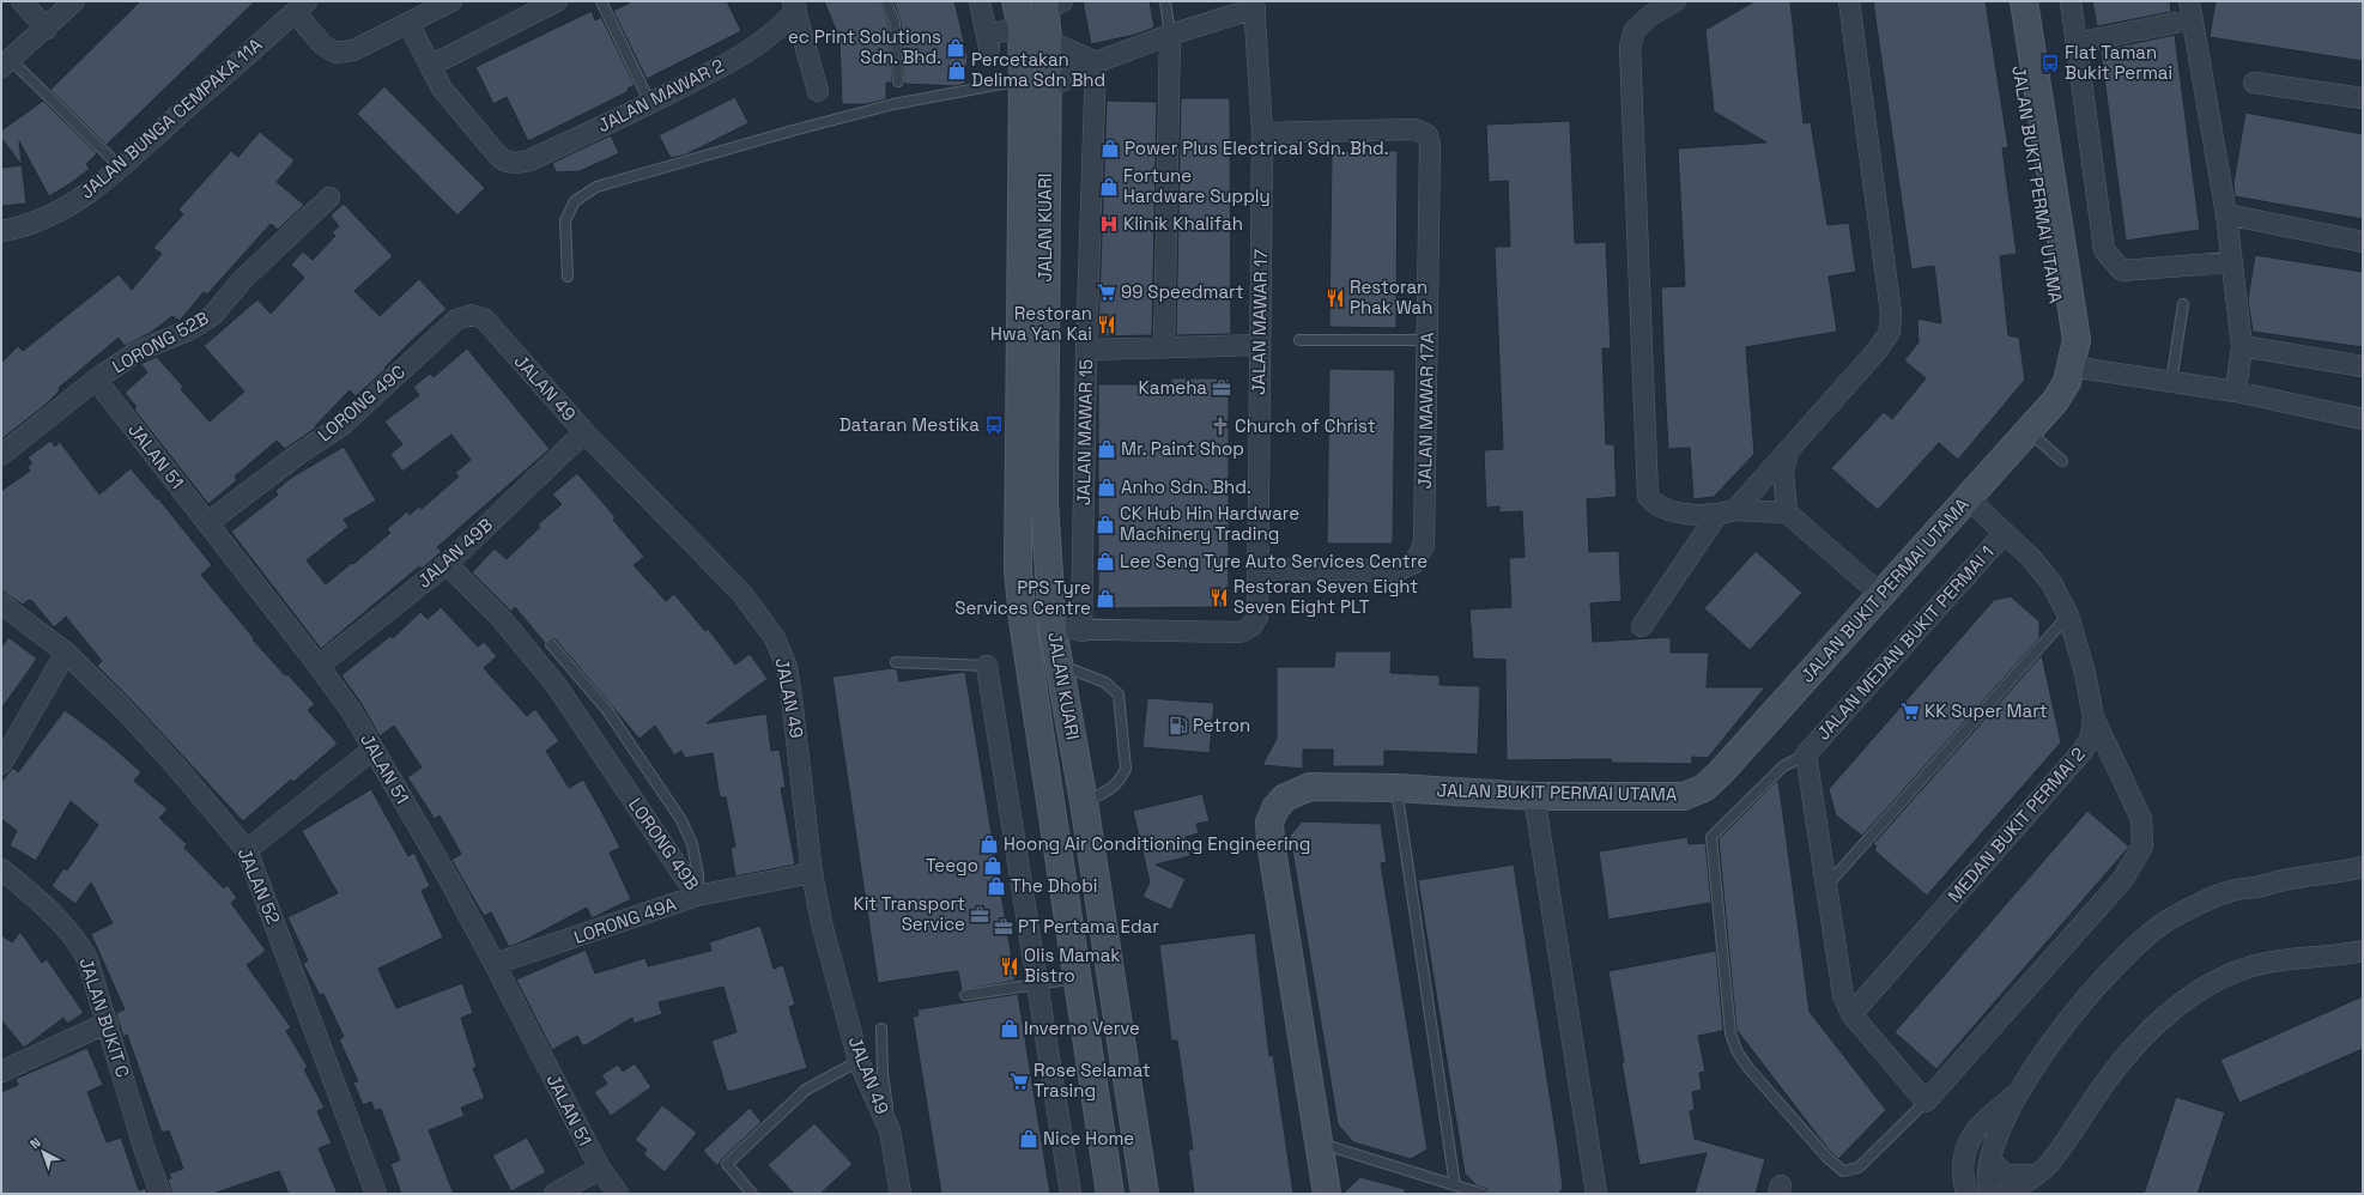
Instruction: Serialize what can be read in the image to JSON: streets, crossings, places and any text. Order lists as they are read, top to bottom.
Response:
{
  "streets": {
    "street": [
      "JALAN MAWAR 2",
      "JALAN BUNGA CEMPAKA 11A",
      "JALAN BUKIT PERMAI UTAMA",
      "JALAN KUARI",
      "JALAN MAWAR 17",
      "LORONG 52B",
      "JALAN 49",
      "LORONG 49C",
      "JALAN MAWAR 17A",
      "JALAN MAWAR 15",
      "JALAN 51",
      "JALAN 49B",
      "JALAN MEDAN BUKIT PERMAI 1",
      "MEDAN BUKIT PERMAI 2",
      "LORONG 49B",
      "JALAN 52",
      "LORONG 49A",
      "JALAN BUKIT C"
    ]
  },
  "crossings": [
    ["JALAN BUKIT PERMAI UTAMA", "MEDAN BUKIT PERMAI 2"],
    ["JALAN KUARI", "JALAN MAWAR 17"],
    ["JALAN MAWAR 17", "JALAN MAWAR 17A"],
    ["JALAN MAWAR 17", "JALAN MAWAR 15"],
    ["LORONG 52B", "JALAN 51"],
    ["JALAN 49", "LORONG 49C"],
    ["JALAN 49", "JALAN 49B"],
    ["JALAN 49", "LORONG 49A"],
    ["LORONG 49C", "JALAN 51"],
    ["JALAN 51", "JALAN 49B"],
    ["JALAN 51", "LORONG 49A"],
    ["JALAN 49B", "LORONG 49B"],
    ["JALAN MEDAN BUKIT PERMAI 1", "MEDAN BUKIT PERMAI 2"],
    ["LORONG 49B", "LORONG 49A"]
  ],
  "places": {
    "shop": [
      "ec Print Solutions Sdn. Bhd.",
      "Percetakan Delima Sdn Bhd",
      "Power Plus Electrical Sdn. Bhd.",
      "Fortune Hardware Supply",
      "Mr. Paint Shop",
      "Anho Sdn. Bhd.",
      "CK Hub Hin Hardware Machinery Trading",
      "Lee Seng Tyre Auto Services Centre",
      "PPS Tyre Services Centre",
      "Hoong Air Conditioning Engineering",
      "Teego",
      "The Dhobi",
      "Inverno Verve",
      "Nice Home"
    ],
    "bus stop": ["Flat Taman Bukit Permai", "Dataran Mestika"],
    "hospital": ["Klinik Khalifah"],
    "supermarket": ["99 Speedmart", "KK Super Mart", "Rose Selamat Trasing"],
    "restaurant": [
      "Restoran Phak Wah",
      "Restoran Hwa Yan Kai",
      "Restoran Seven Eight Seven Eight PLT",
      "Olis Mamak Bistro"
    ],
    "office": ["Kameha", "Kit Transport Service", "PT Pertama Edar"],
    "church": ["Church of Christ"],
    "fuel station": ["Petron"]
  },
  "north": "top left"
}
